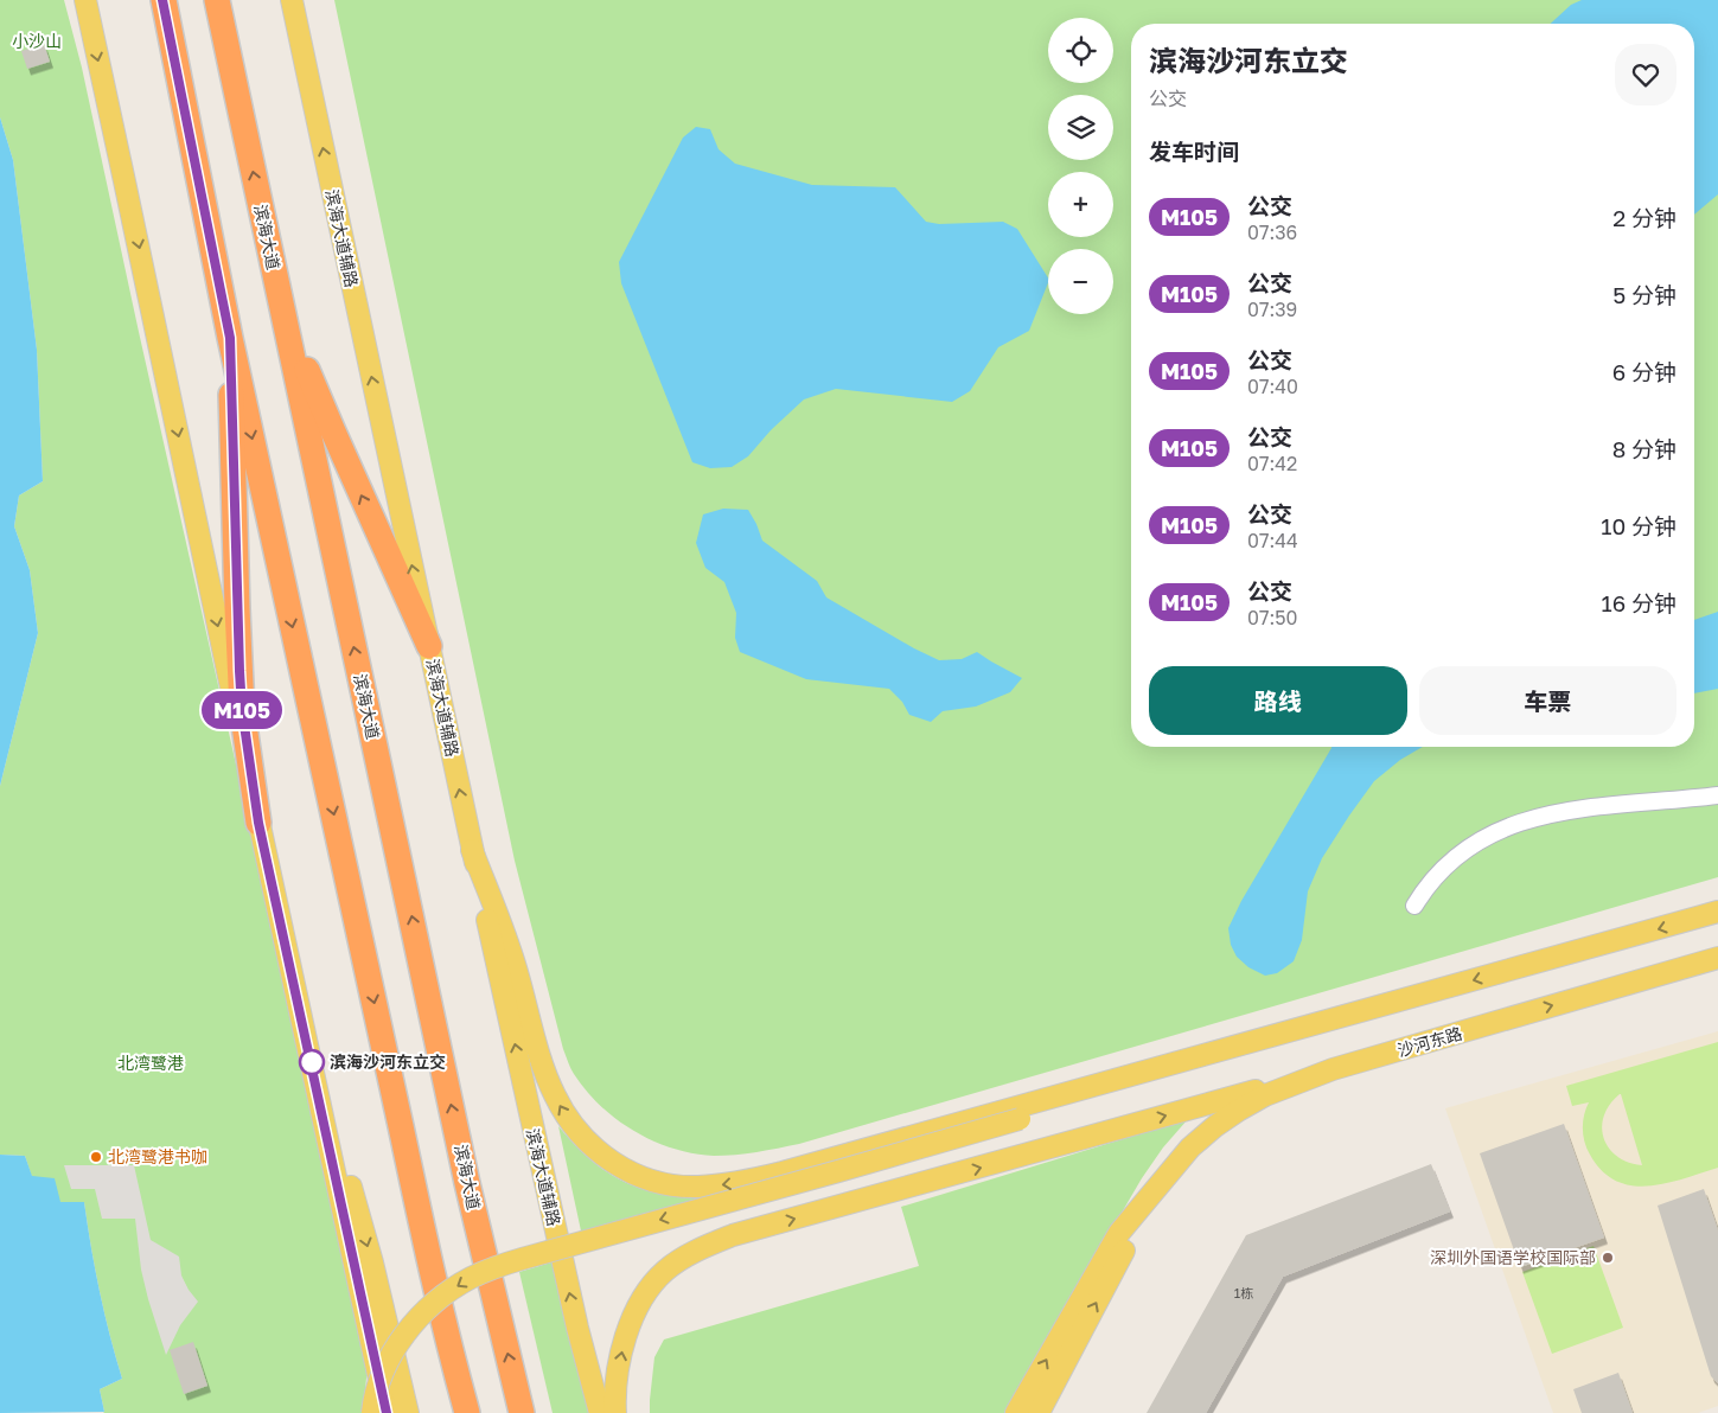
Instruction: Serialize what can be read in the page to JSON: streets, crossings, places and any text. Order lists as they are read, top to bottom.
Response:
{
  "streets": {
    "highway": ["滨海大道"],
    "main road": ["滨海大道辅路", "沙河东路"]
  },
  "one_way": ["滨海大道辅路"],
  "parks": ["小沙山", "北湾鹭港"],
  "places": ["滨海沙河东立交", "北湾鹭港书咖", "深圳外国语学校国际部"],
  "lines": ["bus line M105"],
  "house_numbers": ["1栋"],
  "page": {
    "on_map": "M105",
    "map_buttons": ["+", "−"],
    "heading": [
      ["滨海沙河东立交", "公交"],
      "发车时间"
    ],
    "list": [
      {
        "mark": "M105",
        "name": "公交",
        "note": "07:36",
        "value": "2 分钟"
      },
      {
        "mark": "M105",
        "name": "公交",
        "note": "07:39",
        "value": "5 分钟"
      },
      {
        "mark": "M105",
        "name": "公交",
        "note": "07:40",
        "value": "6 分钟"
      },
      {
        "mark": "M105",
        "name": "公交",
        "note": "07:42",
        "value": "8 分钟"
      },
      {
        "mark": "M105",
        "name": "公交",
        "note": "07:44",
        "value": "10 分钟"
      },
      {
        "mark": "M105",
        "name": "公交",
        "note": "07:50",
        "value": "16 分钟"
      }
    ],
    "buttons": ["路线", "车票"]
  }
}
